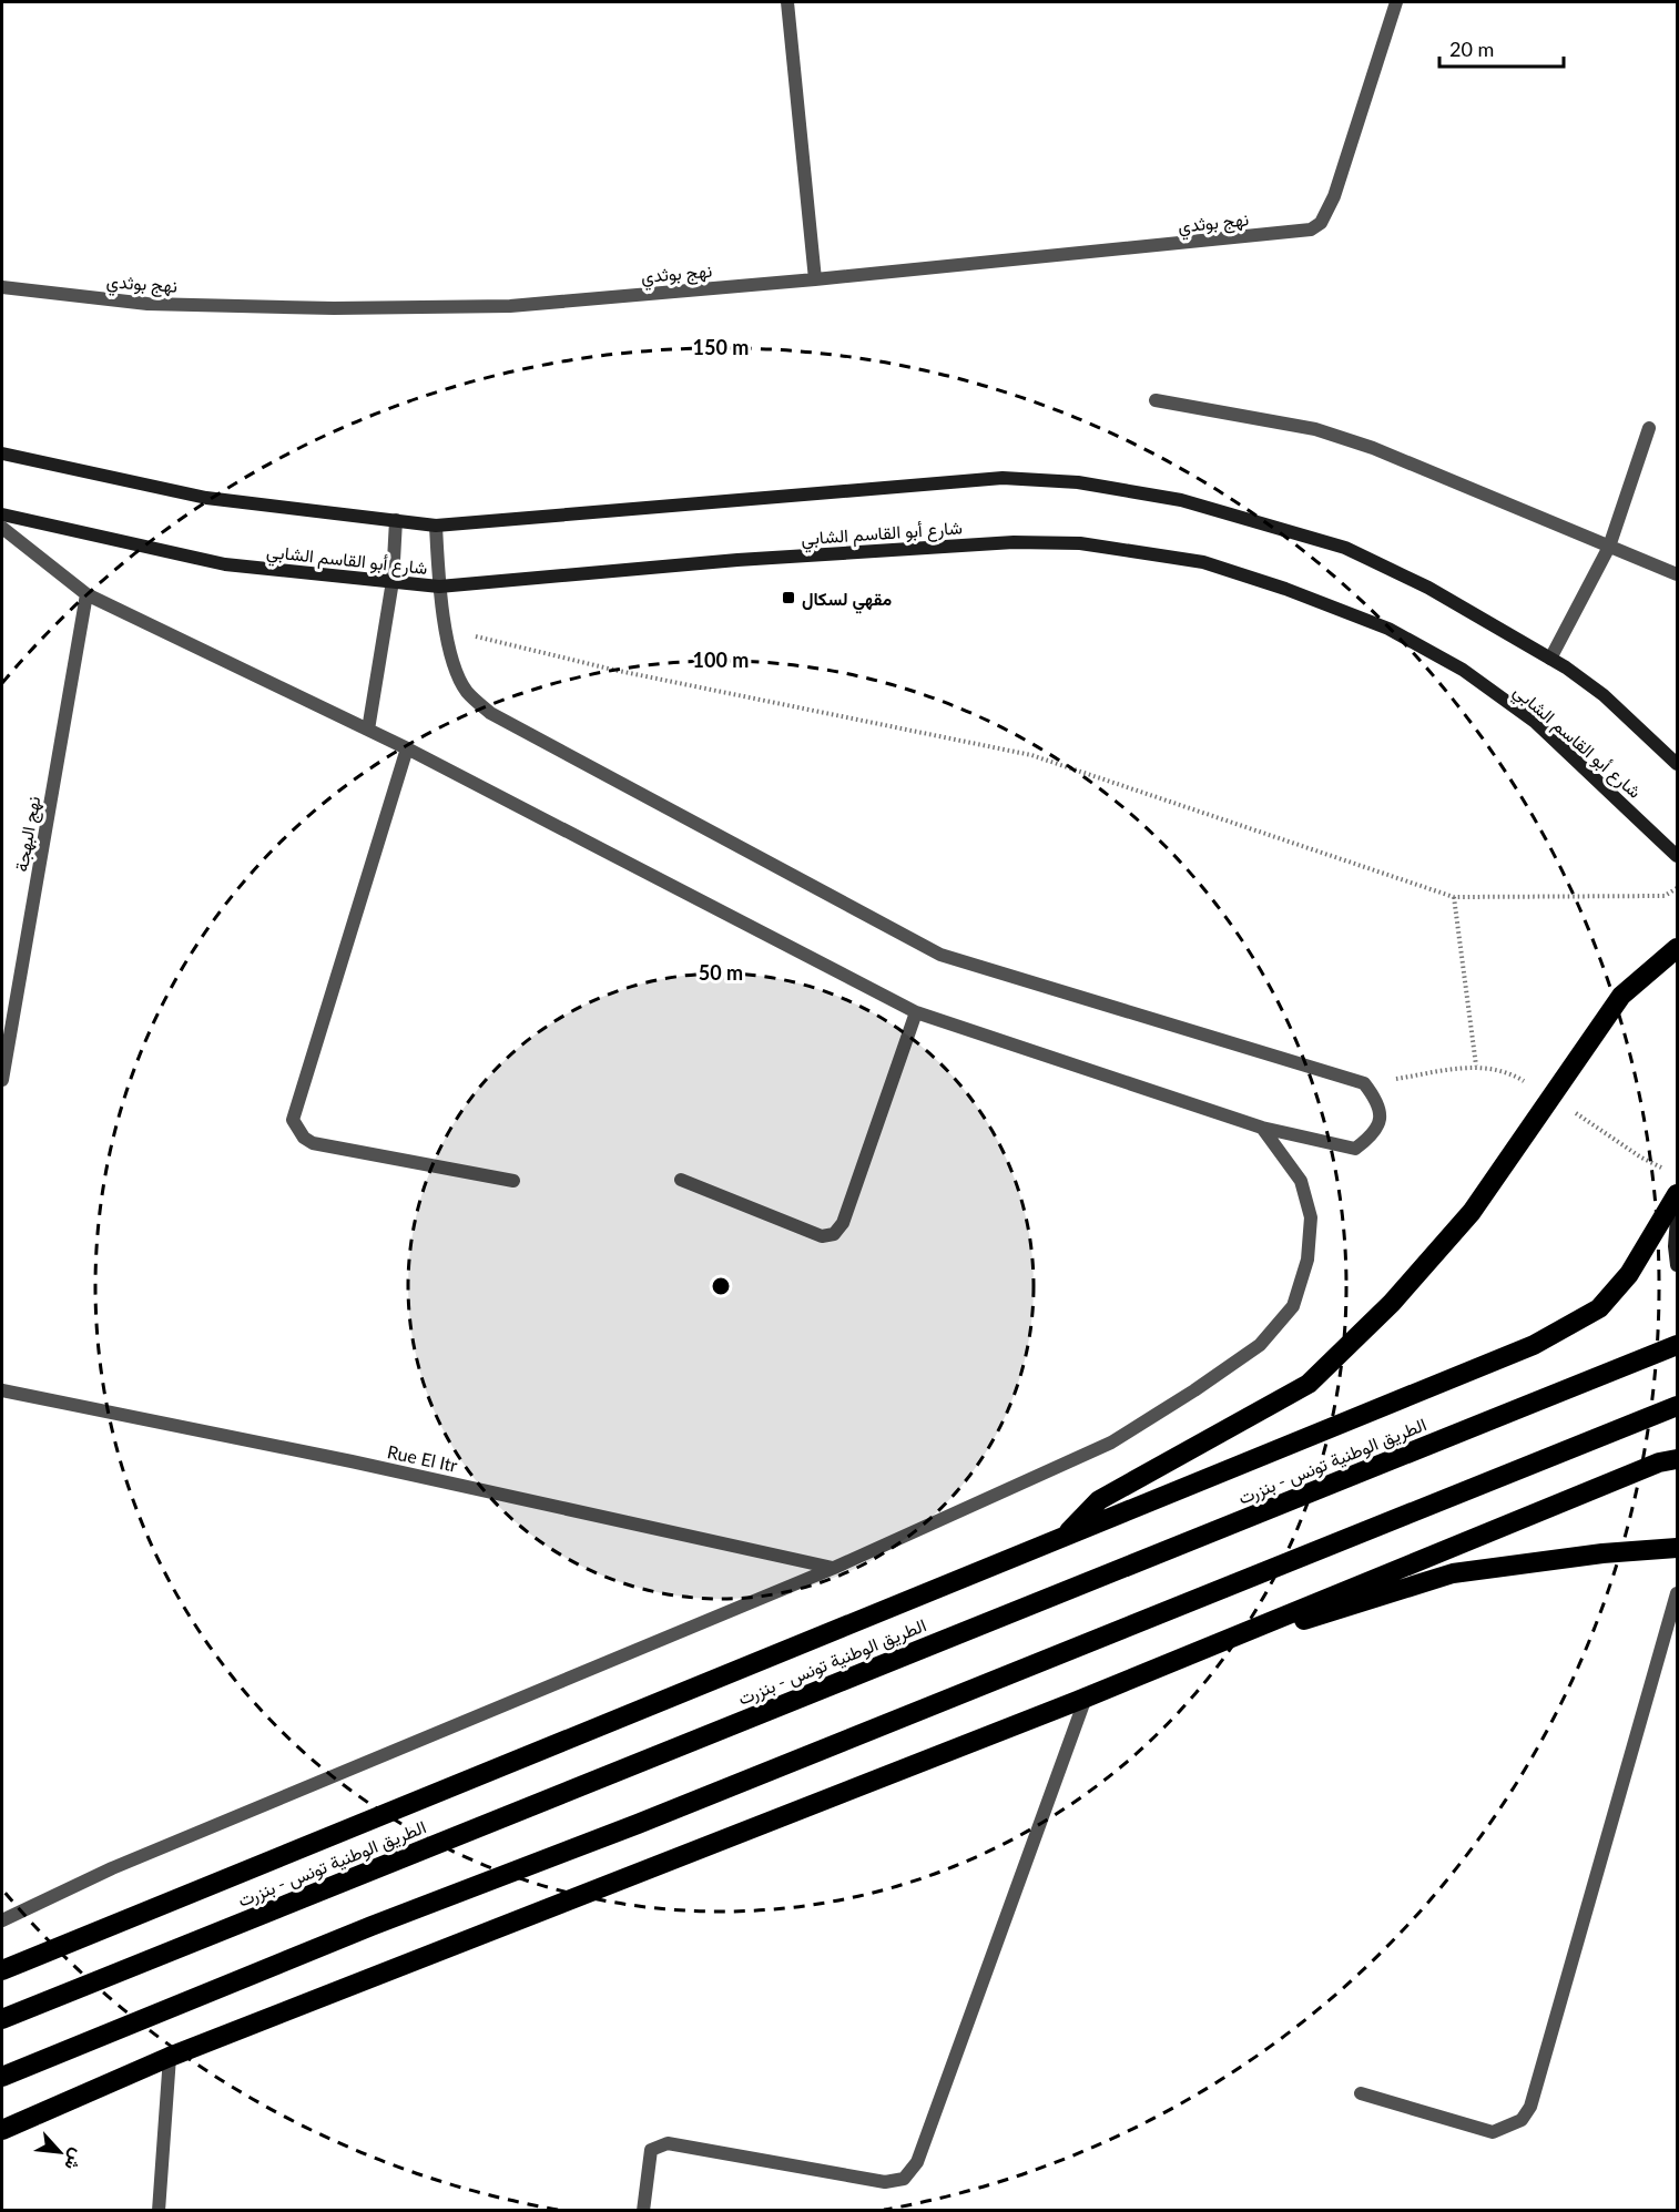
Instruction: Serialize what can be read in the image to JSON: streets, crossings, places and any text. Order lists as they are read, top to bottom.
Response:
{
  "streets": {
    "highway": ["الطريق الوطنية تونس - بنزرت"],
    "street": [
      "نهج بوثدي",
      "شارع أبو القاسم الشابي",
      "نهج البهجة",
      "Rue El Itr"
    ]
  },
  "places": {
    "transit": ["مقهي لسكال"]
  },
  "scale_bar": "20 m",
  "north": "bottom right",
  "rings": ["150 m", "100 m", "50 m"]
}
